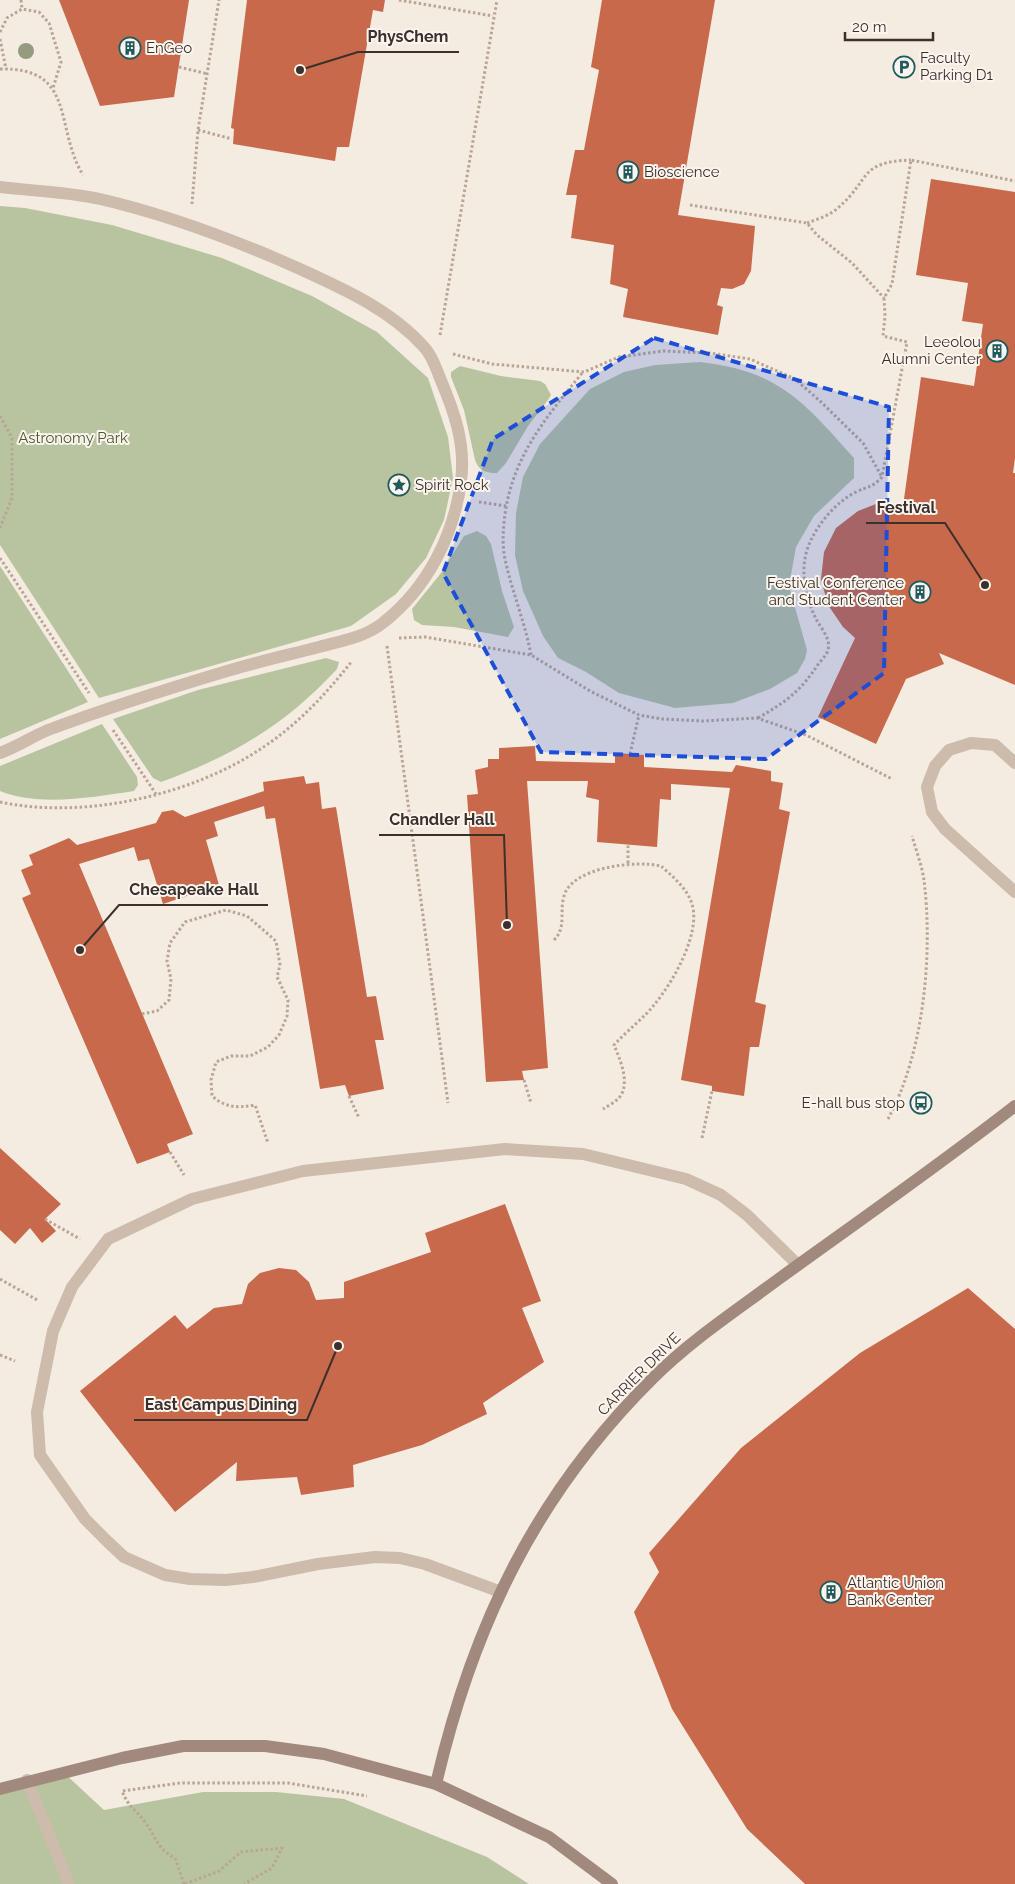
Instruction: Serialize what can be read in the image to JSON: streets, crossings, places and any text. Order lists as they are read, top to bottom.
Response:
{
  "streets": {
    "street": ["CARRIER DRIVE"]
  },
  "parks": ["Astronomy Park"],
  "places": {
    "building": [
      "EnGeo",
      "Bioscience",
      "Leeolou Alumni Center",
      "Festival Conference and Student Center",
      "Atlantic Union Bank Center"
    ],
    "parking": ["Faculty Parking D1"],
    "other": [
      "PhysChem",
      "Festival",
      "Chandler Hall",
      "Chesapeake Hall",
      "East Campus Dining"
    ],
    "place": ["Spirit Rock"],
    "bus stop": ["E-hall bus stop"]
  },
  "scale_bar": "20 m"
}
